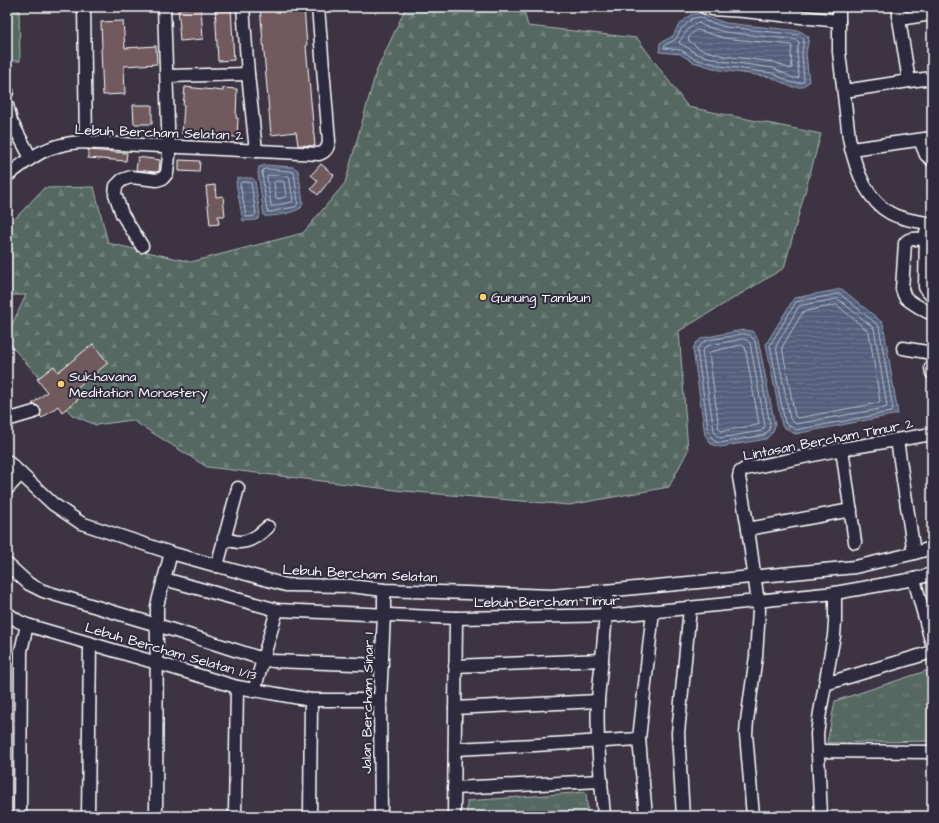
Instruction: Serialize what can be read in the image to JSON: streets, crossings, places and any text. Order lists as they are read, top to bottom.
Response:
{
  "streets": {
    "street": [
      "Lebuh Bercham Selatan 2",
      "Lintasan Bercham Timur 2",
      "Lebuh Bercham Selatan",
      "Lebuh Bercham Timur",
      "Lebuh Bercham Selatan 1/13",
      "Jalan Bercham Sinar 1"
    ]
  },
  "crossings": [
    ["Lintasan Bercham Timur 2", "Lebuh Bercham Selatan"],
    ["Lintasan Bercham Timur 2", "Lebuh Bercham Timur"],
    ["Lebuh Bercham Selatan", "Jalan Bercham Sinar 1"],
    ["Lebuh Bercham Timur", "Jalan Bercham Sinar 1"],
    ["Lebuh Bercham Selatan 1/13", "Jalan Bercham Sinar 1"]
  ],
  "places": ["Gunung Tambun", "Sukhavana Meditation Monastery"]
}
